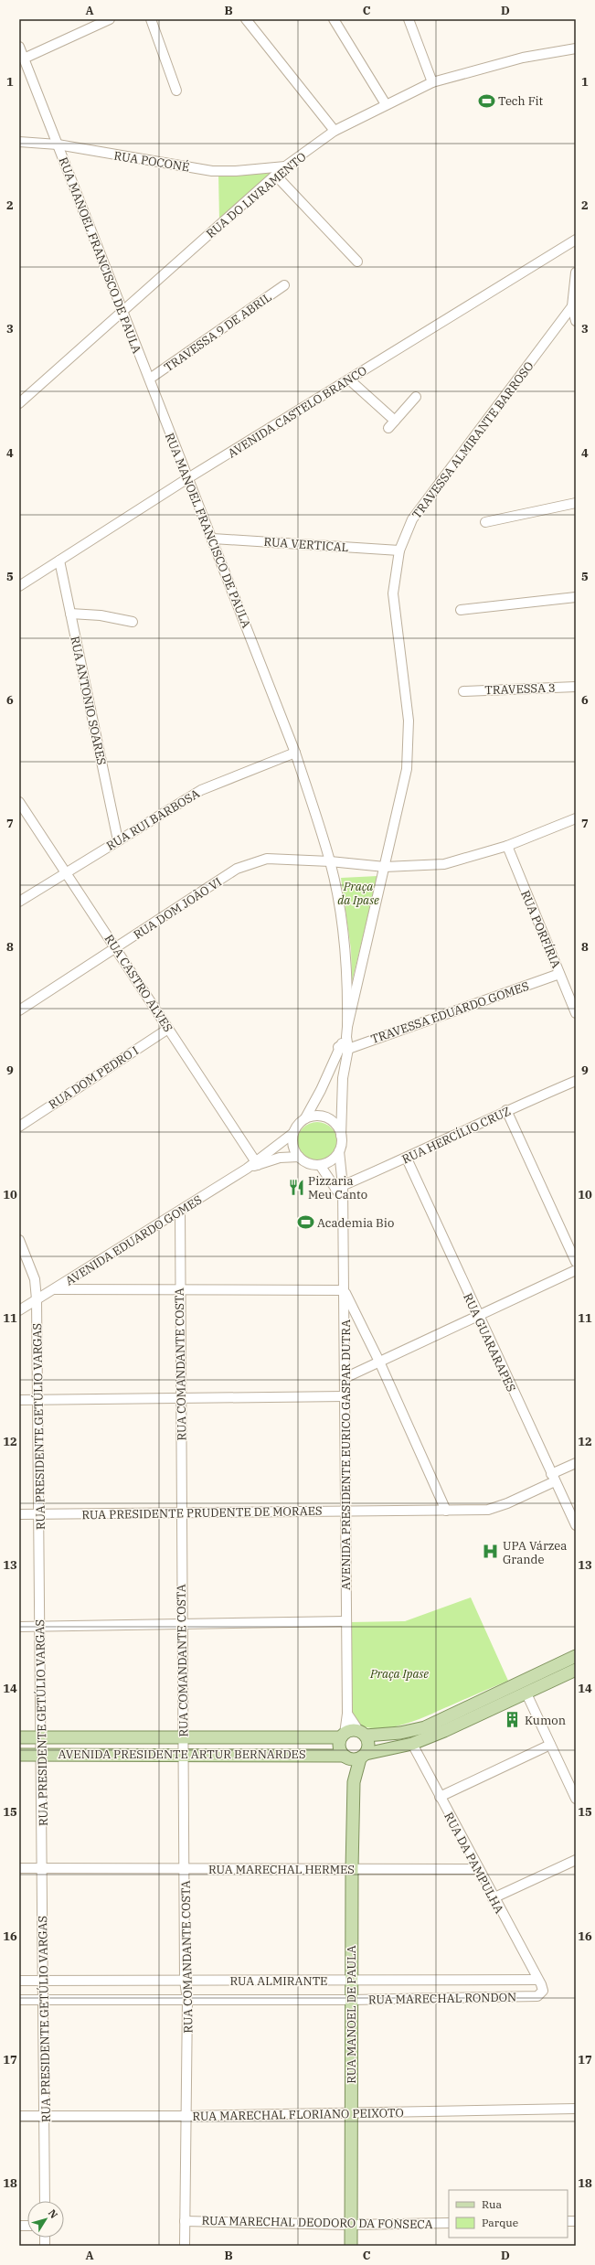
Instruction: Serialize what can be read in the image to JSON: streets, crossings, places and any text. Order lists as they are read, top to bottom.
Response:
{
  "streets": {
    "main road": ["AVENIDA PRESIDENTE ARTUR BERNARDES", "RUA MANOEL DE PAULA"],
    "street": [
      "RUA POCONÉ",
      "RUA DO LIVRAMENTO",
      "RUA MANOEL FRANCISCO DE PAULA",
      "TRAVESSA 9 DE ABRIL",
      "AVENIDA CASTELO BRANCO",
      "TRAVESSA ALMIRANTE BARROSO",
      "RUA VERTICAL",
      "TRAVESSA 3",
      "RUA ANTONIO SOARES",
      "RUA RUI BARBOSA",
      "RUA DOM JOÃO VI",
      "RUA PORFÍRIA",
      "RUA CASTRO ALVES",
      "TRAVESSA EDUARDO GOMES",
      "RUA DOM PEDRO I",
      "RUA HERCÍLIO CRUZ",
      "AVENIDA EDUARDO GOMES",
      "RUA GUARARAPES",
      "RUA COMANDANTE COSTA",
      "RUA PRESIDENTE GETÚLIO VARGAS",
      "AVENIDA PRESIDENTE EURICO GASPAR DUTRA",
      "RUA PRESIDENTE PRUDENTE DE MORAES",
      "RUA DA PAMPULHA",
      "RUA MARECHAL HERMES",
      "RUA ALMIRANTE",
      "RUA MARECHAL RONDON",
      "RUA MARECHAL FLORIANO PEIXOTO",
      "RUA MARECHAL DEODORO DA FONSECA"
    ]
  },
  "crossings": [
    ["RUA POCONÉ", "RUA DO LIVRAMENTO"],
    ["RUA POCONÉ", "RUA MANOEL FRANCISCO DE PAULA"],
    ["RUA DO LIVRAMENTO", "RUA MANOEL FRANCISCO DE PAULA"],
    ["RUA MANOEL FRANCISCO DE PAULA", "TRAVESSA 9 DE ABRIL"],
    ["RUA MANOEL FRANCISCO DE PAULA", "AVENIDA CASTELO BRANCO"],
    ["RUA MANOEL FRANCISCO DE PAULA", "TRAVESSA ALMIRANTE BARROSO"],
    ["RUA MANOEL FRANCISCO DE PAULA", "RUA VERTICAL"],
    ["RUA MANOEL FRANCISCO DE PAULA", "RUA RUI BARBOSA"],
    ["RUA MANOEL FRANCISCO DE PAULA", "RUA DOM JOÃO VI"],
    ["AVENIDA CASTELO BRANCO", "RUA ANTONIO SOARES"],
    ["TRAVESSA ALMIRANTE BARROSO", "RUA VERTICAL"],
    ["TRAVESSA ALMIRANTE BARROSO", "RUA DOM JOÃO VI"],
    ["TRAVESSA ALMIRANTE BARROSO", "TRAVESSA EDUARDO GOMES"],
    ["RUA ANTONIO SOARES", "RUA RUI BARBOSA"],
    ["RUA RUI BARBOSA", "RUA CASTRO ALVES"],
    ["RUA DOM JOÃO VI", "RUA PORFÍRIA"],
    ["RUA DOM JOÃO VI", "RUA CASTRO ALVES"],
    ["RUA PORFÍRIA", "TRAVESSA EDUARDO GOMES"],
    ["RUA CASTRO ALVES", "RUA DOM PEDRO I"],
    ["RUA CASTRO ALVES", "AVENIDA EDUARDO GOMES"],
    ["RUA HERCÍLIO CRUZ", "RUA GUARARAPES"],
    ["RUA HERCÍLIO CRUZ", "AVENIDA PRESIDENTE EURICO GASPAR DUTRA"],
    ["AVENIDA EDUARDO GOMES", "RUA COMANDANTE COSTA"],
    ["AVENIDA EDUARDO GOMES", "RUA PRESIDENTE GETÚLIO VARGAS"],
    ["AVENIDA EDUARDO GOMES", "AVENIDA PRESIDENTE EURICO GASPAR DUTRA"],
    ["RUA GUARARAPES", "RUA PRESIDENTE PRUDENTE DE MORAES"],
    ["RUA COMANDANTE COSTA", "RUA PRESIDENTE PRUDENTE DE MORAES"],
    ["RUA COMANDANTE COSTA", "AVENIDA PRESIDENTE ARTUR BERNARDES"],
    ["RUA COMANDANTE COSTA", "RUA MARECHAL HERMES"],
    ["RUA COMANDANTE COSTA", "RUA ALMIRANTE"],
    ["RUA COMANDANTE COSTA", "RUA MARECHAL RONDON"],
    ["RUA COMANDANTE COSTA", "RUA MARECHAL FLORIANO PEIXOTO"],
    ["RUA COMANDANTE COSTA", "RUA MARECHAL DEODORO DA FONSECA"],
    ["RUA PRESIDENTE GETÚLIO VARGAS", "RUA PRESIDENTE PRUDENTE DE MORAES"],
    ["RUA PRESIDENTE GETÚLIO VARGAS", "AVENIDA PRESIDENTE ARTUR BERNARDES"],
    ["RUA PRESIDENTE GETÚLIO VARGAS", "RUA MARECHAL HERMES"],
    ["RUA PRESIDENTE GETÚLIO VARGAS", "RUA ALMIRANTE"],
    ["RUA PRESIDENTE GETÚLIO VARGAS", "RUA MARECHAL RONDON"],
    ["RUA PRESIDENTE GETÚLIO VARGAS", "RUA MARECHAL FLORIANO PEIXOTO"],
    ["AVENIDA PRESIDENTE EURICO GASPAR DUTRA", "RUA PRESIDENTE PRUDENTE DE MORAES"],
    ["AVENIDA PRESIDENTE EURICO GASPAR DUTRA", "AVENIDA PRESIDENTE ARTUR BERNARDES"],
    ["AVENIDA PRESIDENTE EURICO GASPAR DUTRA", "RUA MANOEL DE PAULA"],
    ["AVENIDA PRESIDENTE ARTUR BERNARDES", "RUA MANOEL DE PAULA"],
    ["RUA DA PAMPULHA", "RUA MARECHAL HERMES"],
    ["RUA DA PAMPULHA", "RUA ALMIRANTE"],
    ["RUA DA PAMPULHA", "RUA MARECHAL RONDON"],
    ["RUA MARECHAL HERMES", "RUA MANOEL DE PAULA"],
    ["RUA ALMIRANTE", "RUA MARECHAL RONDON"],
    ["RUA ALMIRANTE", "RUA MANOEL DE PAULA"],
    ["RUA MARECHAL RONDON", "RUA MANOEL DE PAULA"],
    ["RUA MANOEL DE PAULA", "RUA MARECHAL FLORIANO PEIXOTO"],
    ["RUA MANOEL DE PAULA", "RUA MARECHAL DEODORO DA FONSECA"]
  ],
  "parks": ["Praça da Ipase", "Praça Ipase"],
  "places": {
    "sports": ["Tech Fit", "Academia Bio"],
    "restaurant": ["Pizzaria Meu Canto"],
    "hospital": ["UPA Várzea Grande"],
    "building": ["Kumon"]
  },
  "legend": ["Rua", "Parque"],
  "north": "top right",
  "grid": {
    "columns": [
      "A",
      "B",
      "C",
      "D"
    ],
    "rows": [
      "1",
      "2",
      "3",
      "4",
      "5",
      "6",
      "7",
      "8",
      "9",
      "10",
      "11",
      "12",
      "13",
      "14",
      "15",
      "16",
      "17",
      "18"
    ]
  }
}
